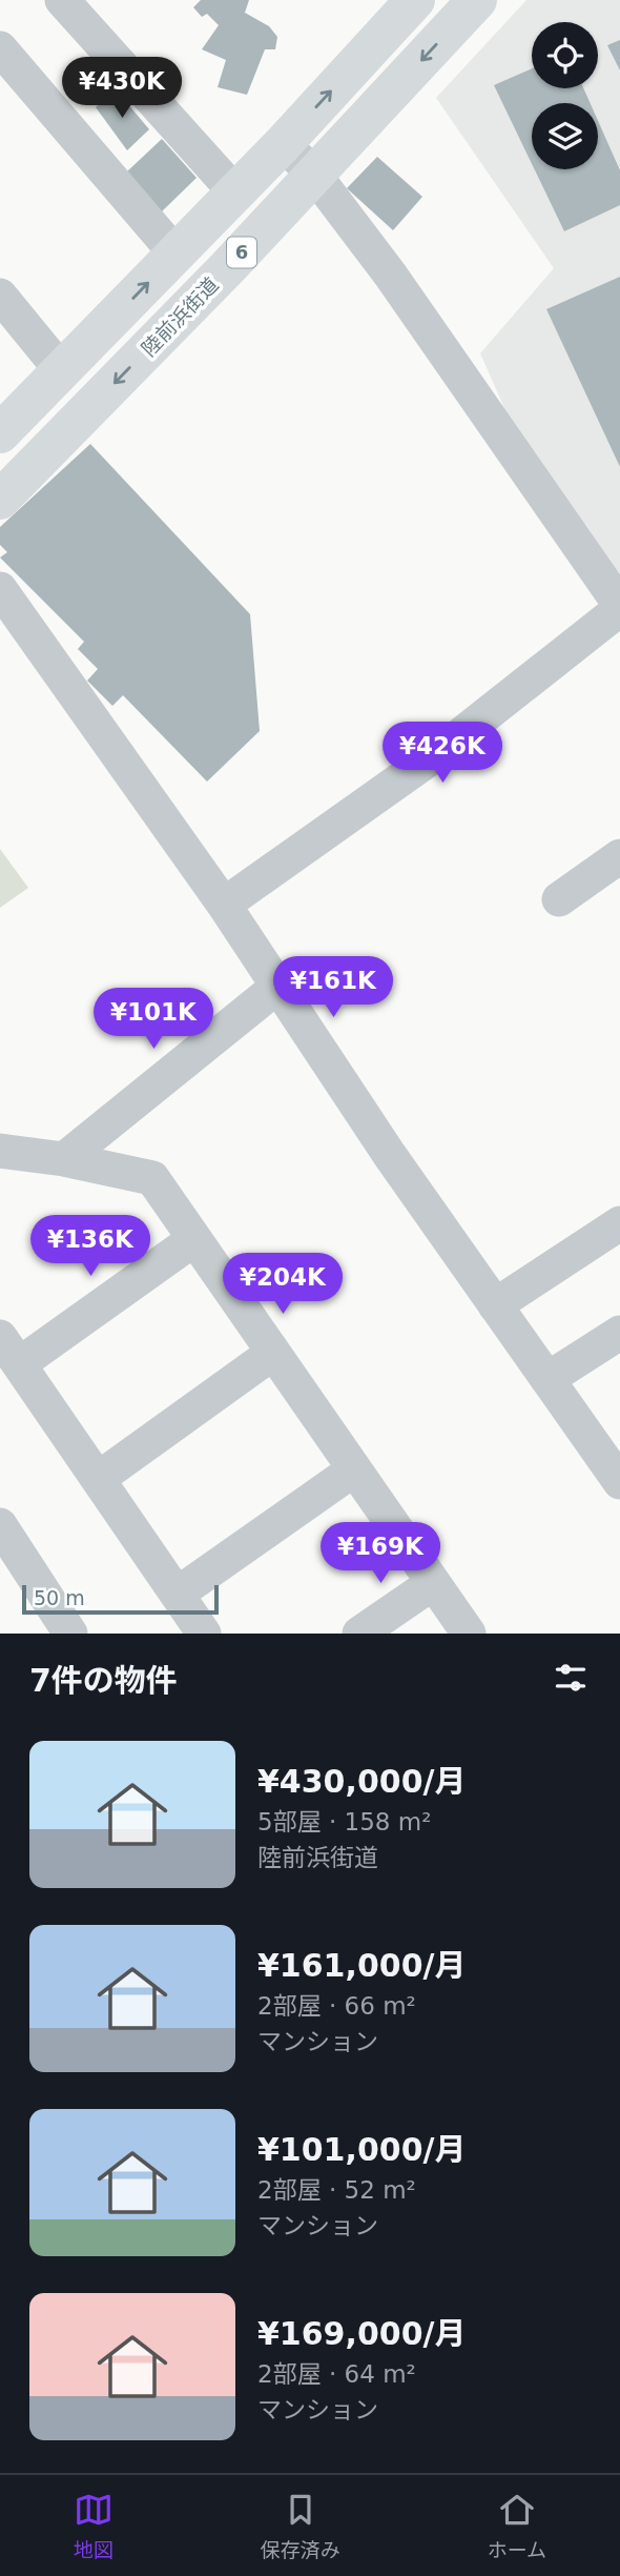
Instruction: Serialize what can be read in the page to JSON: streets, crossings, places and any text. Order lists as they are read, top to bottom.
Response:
{
  "streets": {
    "highway": ["6", "陸前浜街道"]
  },
  "scale_bar": "50 m",
  "page": {
    "price": [
      "¥430K",
      "¥426K",
      "¥161K",
      "¥101K",
      "¥136K",
      "¥204K",
      "¥169K"
    ],
    "scale": "50 m",
    "heading": "7件の物件",
    "list": [
      {
        "name": "¥430,000/月",
        "note": "5部屋 · 158 m² · 陸前浜街道"
      },
      {
        "name": "¥161,000/月",
        "note": "2部屋 · 66 m² · マンション"
      },
      {
        "name": "¥101,000/月",
        "note": "2部屋 · 52 m² · マンション"
      },
      {
        "name": "¥169,000/月",
        "note": "2部屋 · 64 m² · マンション"
      }
    ],
    "tabs": ["地図", "保存済み", "ホーム"]
  }
}
